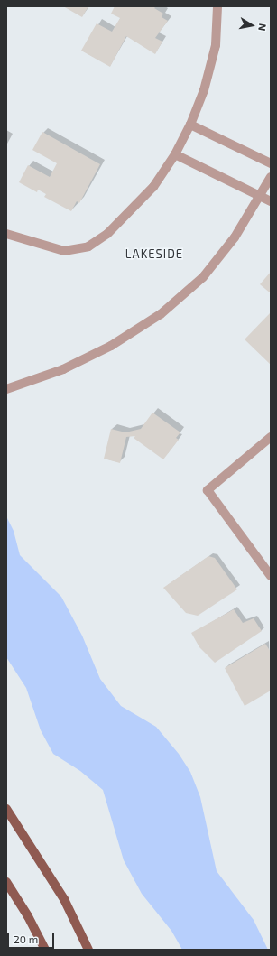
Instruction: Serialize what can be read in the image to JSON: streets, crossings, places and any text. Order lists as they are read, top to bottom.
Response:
{
  "districts": ["LAKESIDE"],
  "scale_bar": "20 m",
  "north": "right"
}
